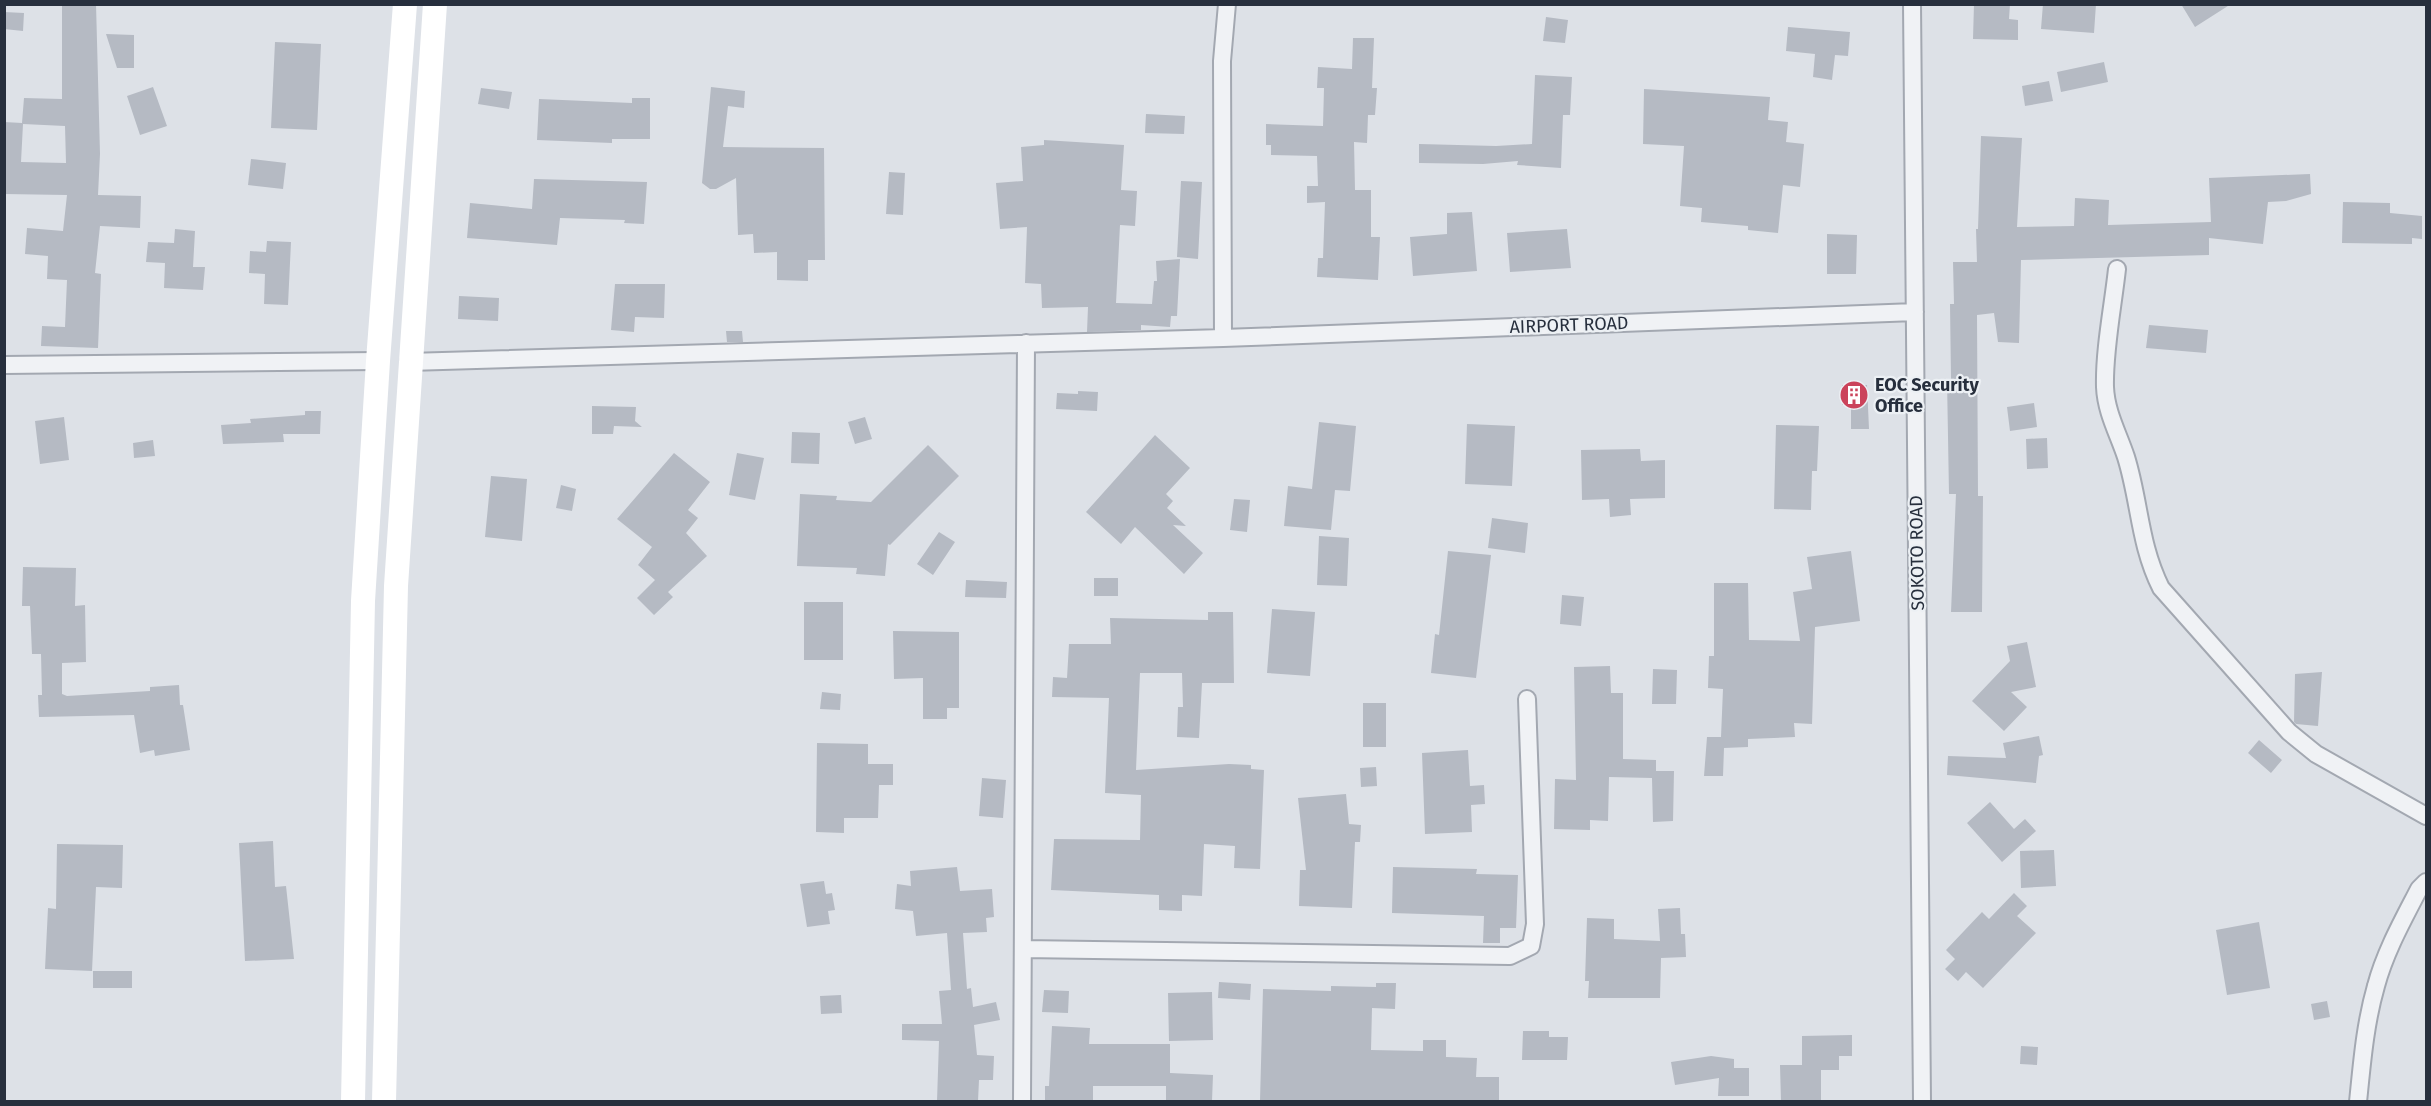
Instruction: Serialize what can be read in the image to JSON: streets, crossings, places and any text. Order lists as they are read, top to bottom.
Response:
{
  "streets": {
    "street": ["AIRPORT ROAD", "SOKOTO ROAD"]
  },
  "crossings": [
    ["AIRPORT ROAD", "SOKOTO ROAD"]
  ],
  "places": {
    "building": ["EOC Security Office"]
  }
}
